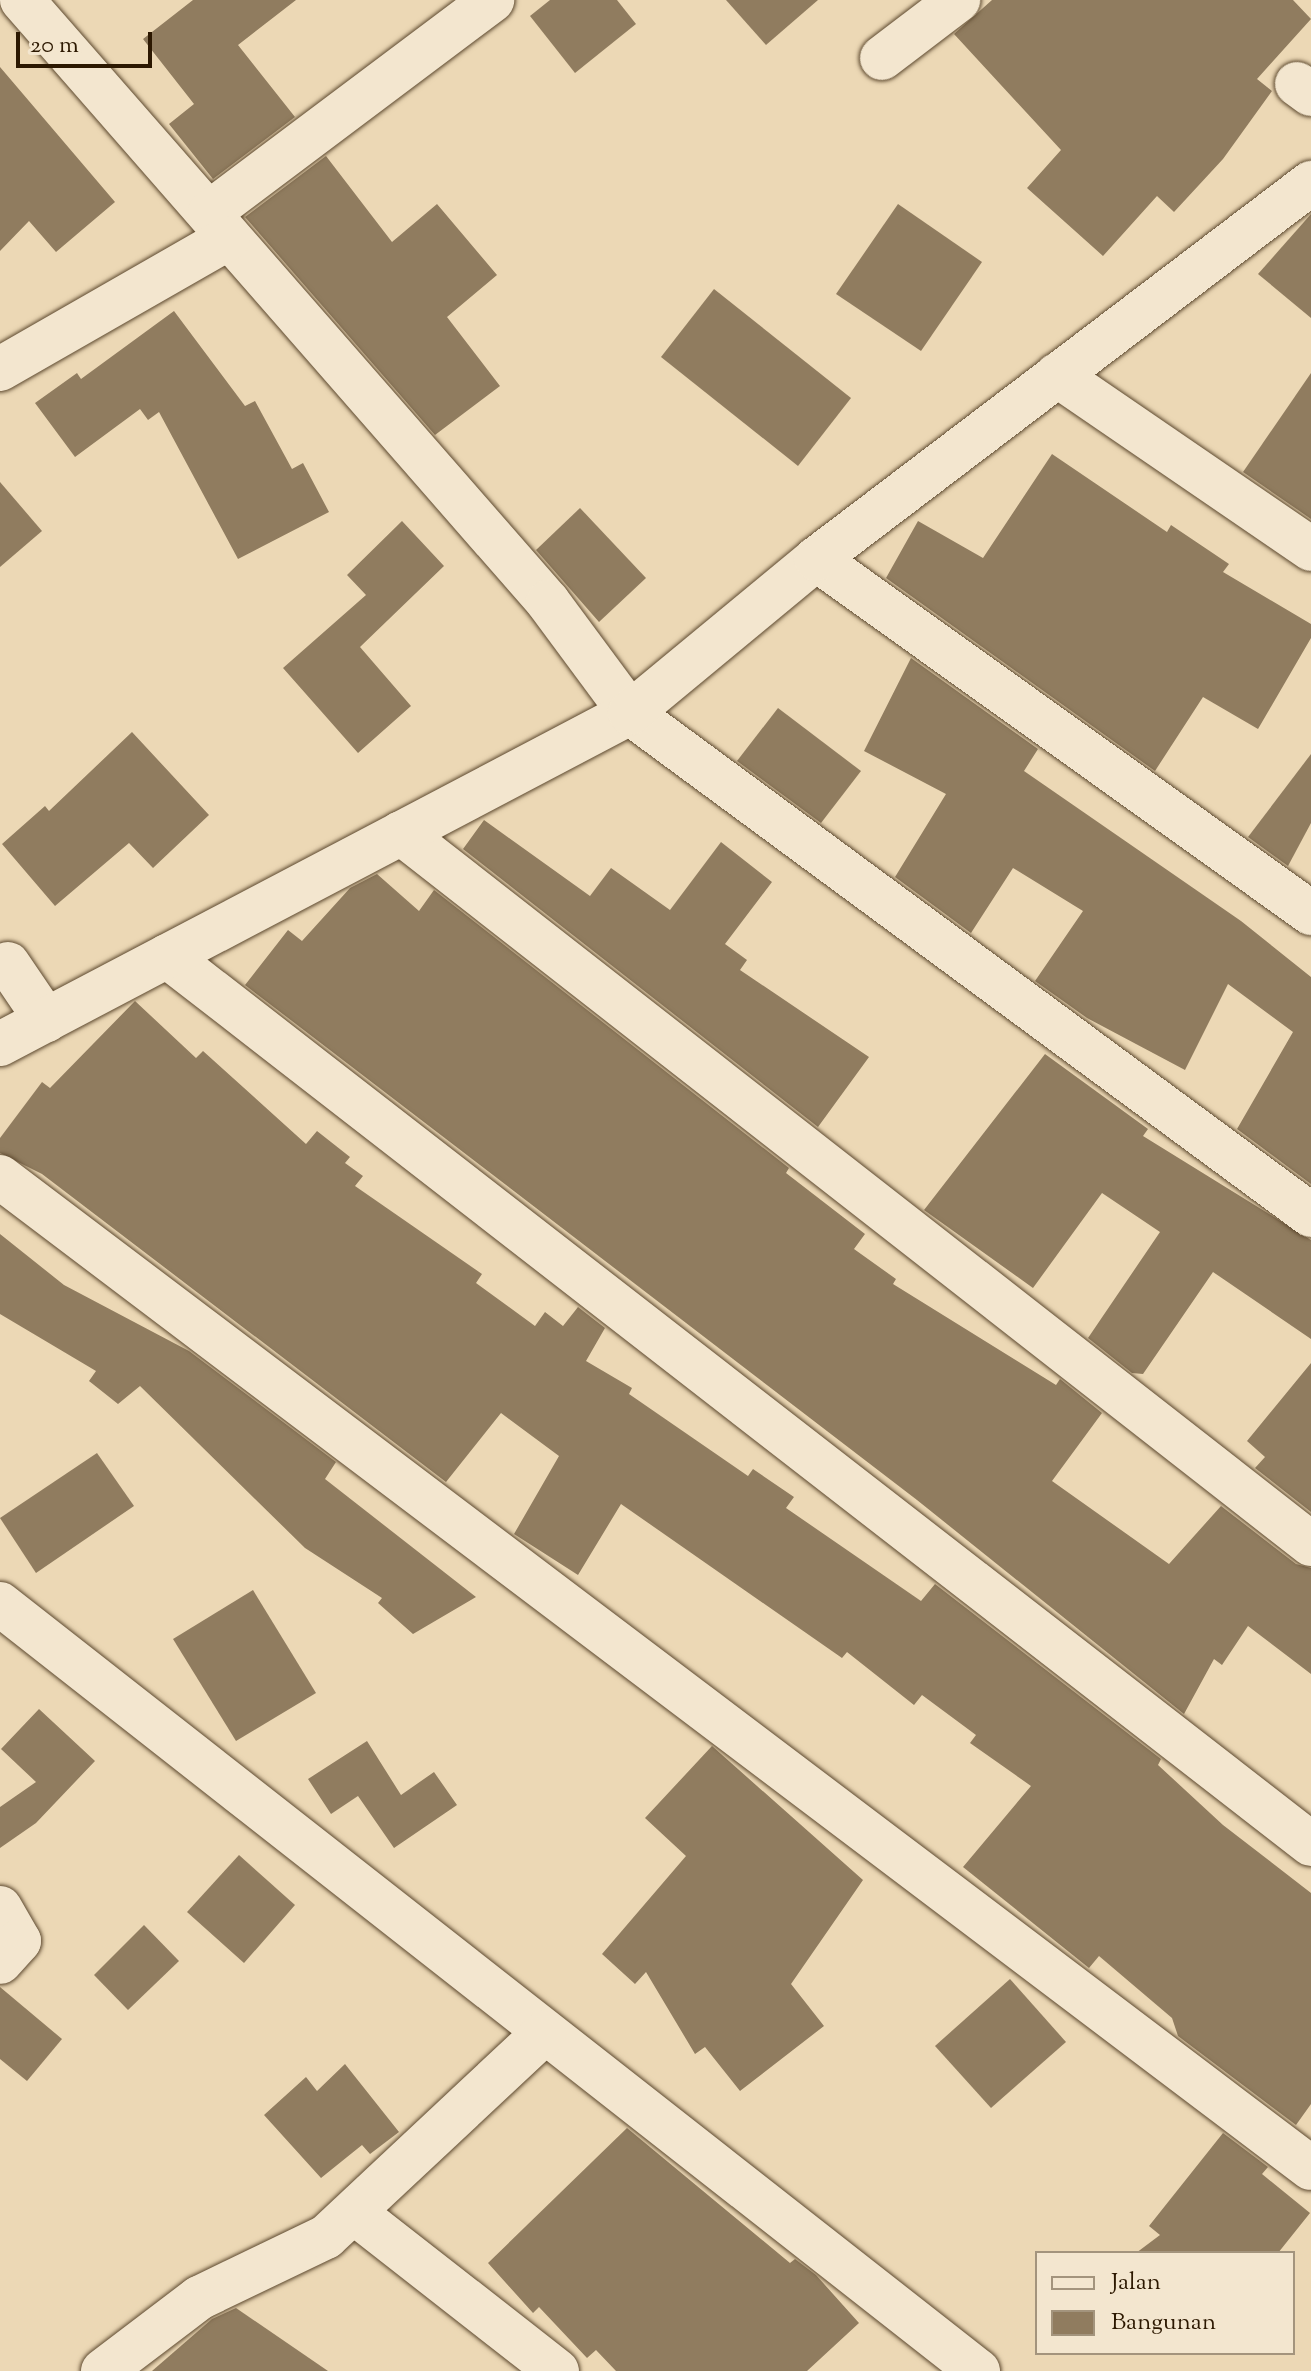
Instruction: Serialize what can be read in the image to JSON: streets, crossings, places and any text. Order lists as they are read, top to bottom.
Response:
{
  "legend": ["Jalan", "Bangunan"],
  "scale_bar": "20 m"
}
